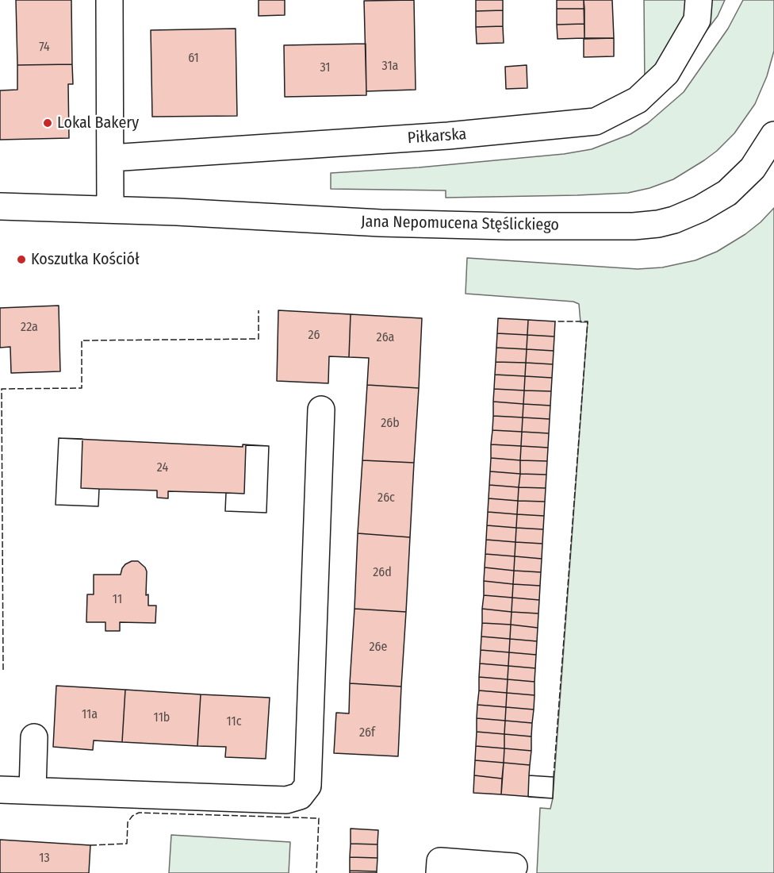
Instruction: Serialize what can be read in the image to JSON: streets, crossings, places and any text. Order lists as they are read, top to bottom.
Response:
{
  "streets": {
    "street": ["Piłkarska", "Jana Nepomucena Stęślickiego"]
  },
  "places": ["Lokal Bakery", "Koszutka Kościół"],
  "house_numbers": [
    "74",
    "61",
    "31a",
    "31",
    "22a",
    "26",
    "26a",
    "26b",
    "24",
    "26c",
    "26d",
    "11",
    "26e",
    "11a",
    "11b",
    "11c",
    "26f",
    "13"
  ]
}
